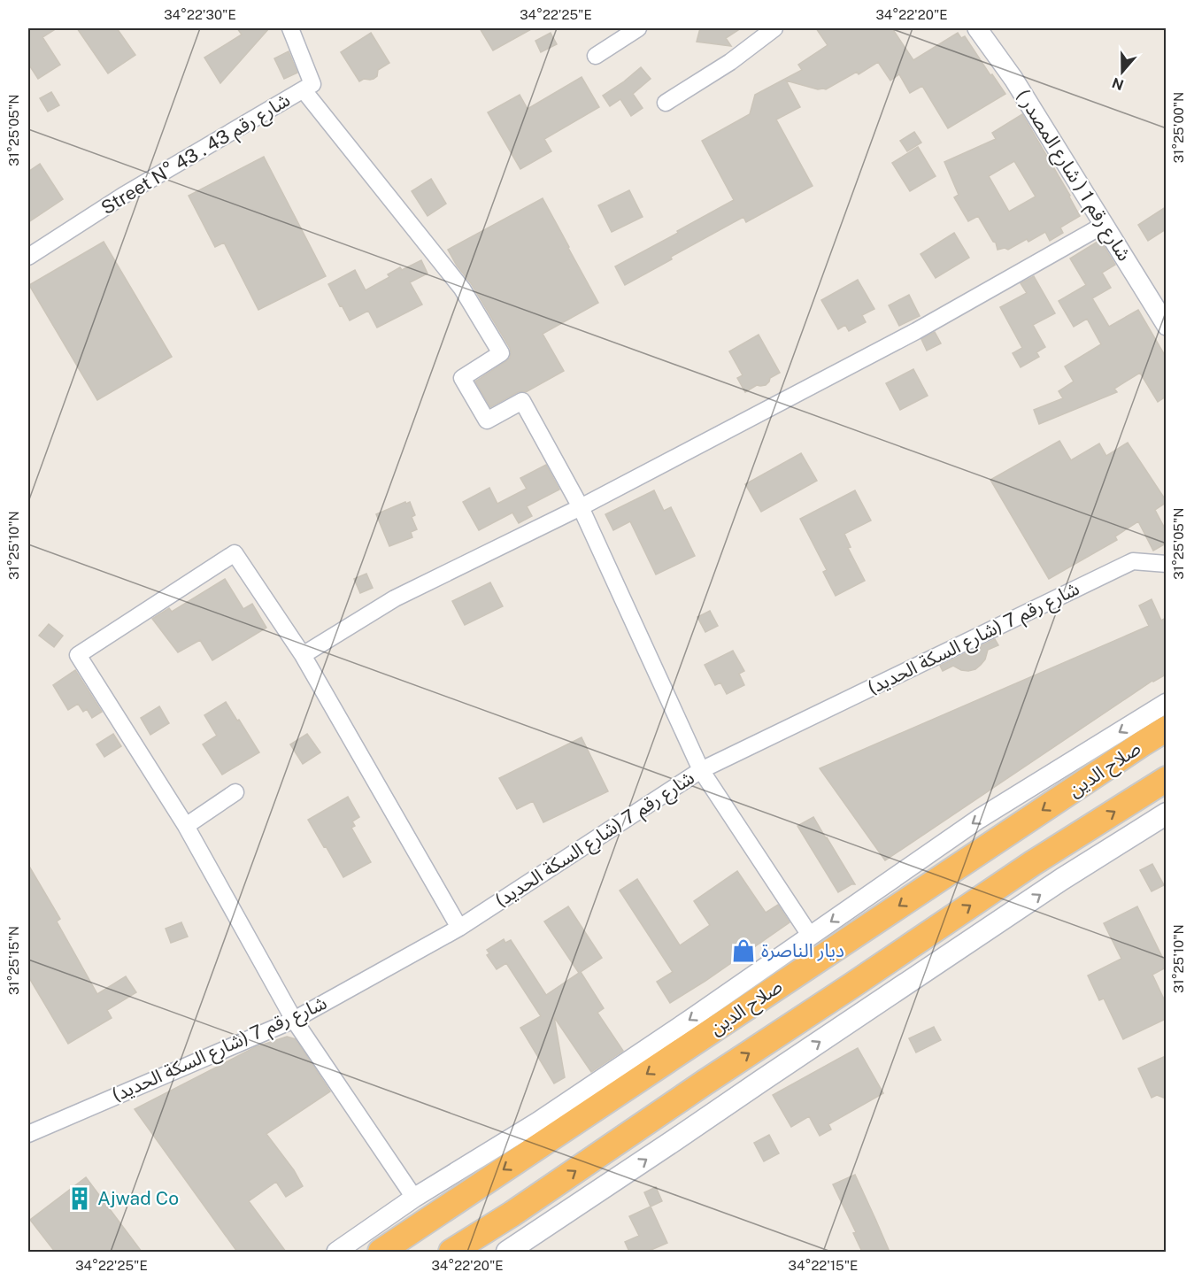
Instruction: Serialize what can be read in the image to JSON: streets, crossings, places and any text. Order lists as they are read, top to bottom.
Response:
{
  "streets": {
    "highway": ["صلاح الدين"],
    "street": ["Street N° 43 . شارع رقم 43", "شارع رقم 1 ( شارع المصدر )", "شارع رقم 7 (شارع السكة الحديد)"]
  },
  "places": {
    "shop": ["ديار الناصرة"],
    "building": ["Ajwad Co"]
  },
  "north": "bottom",
  "coordinates": [
    "34°22'30\"E",
    "34°22'25\"E",
    "34°22'20\"E",
    "31°25'00\"N",
    "31°25'05\"N",
    "31°25'10\"N",
    "31°25'15\"N",
    "34°22'15\"E"
  ]
}
